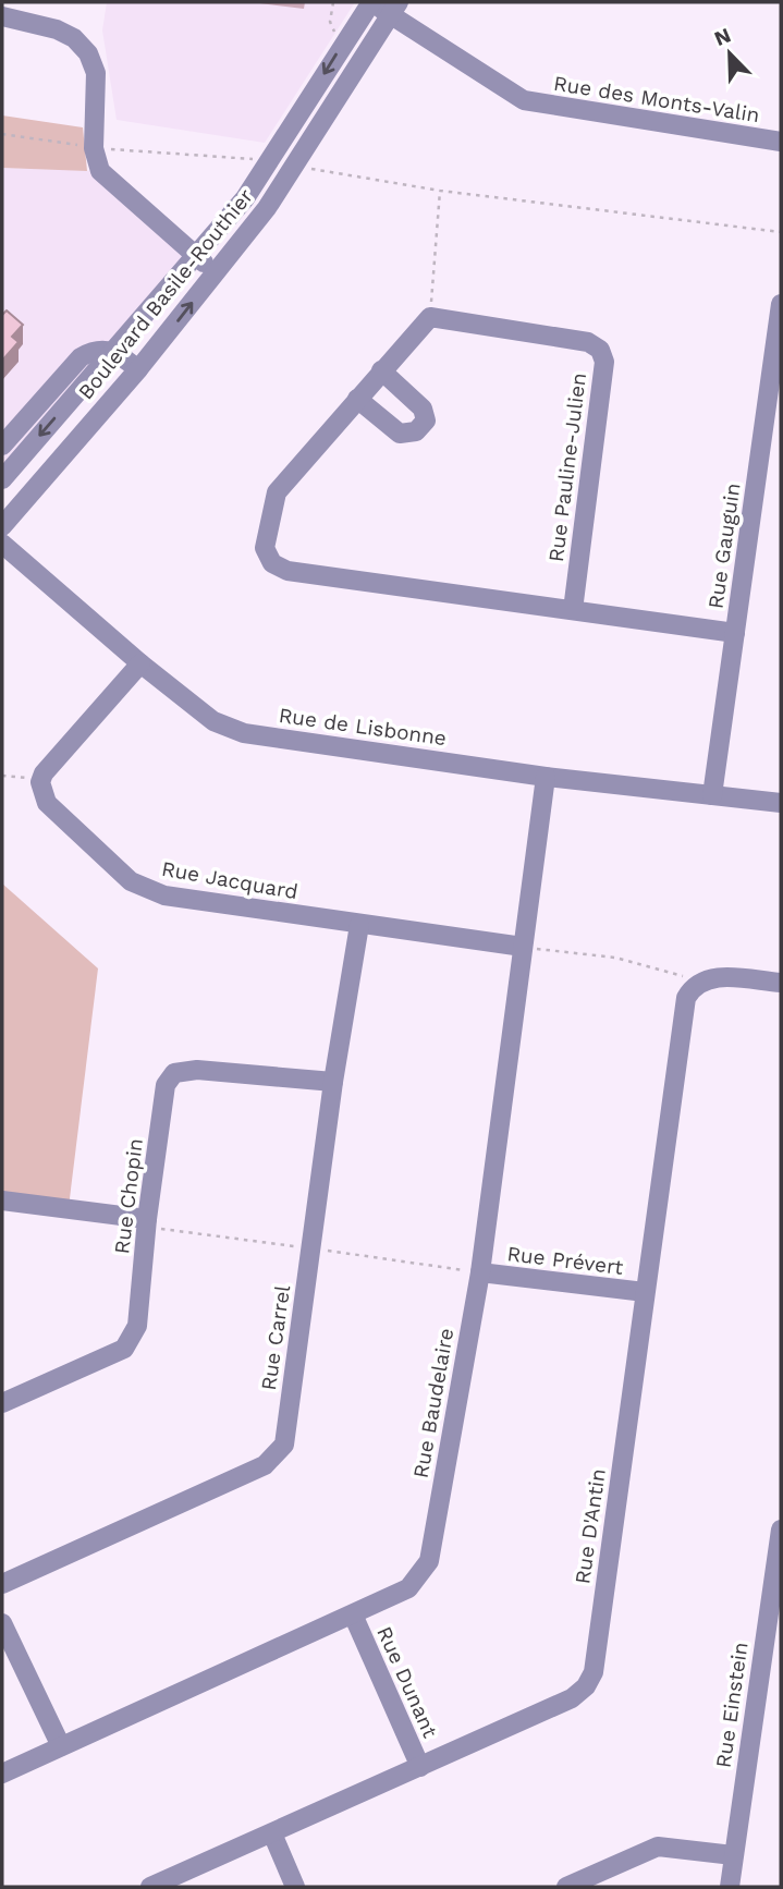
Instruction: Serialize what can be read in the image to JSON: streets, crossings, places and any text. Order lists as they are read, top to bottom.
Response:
{
  "streets": {
    "street": [
      "Rue des Monts-Valin",
      "Boulevard Basile-Routhier",
      "Rue Pauline-Julien",
      "Rue Gauguin",
      "Rue de Lisbonne",
      "Rue Jacquard",
      "Rue Chopin",
      "Rue Prévert",
      "Rue Carrel",
      "Rue Baudelaire",
      "Rue D'Antin",
      "Rue Dunant",
      "Rue Einstein"
    ]
  },
  "crossings": [
    ["Rue des Monts-Valin", "Boulevard Basile-Routhier"],
    ["Rue Gauguin", "Rue de Lisbonne"],
    ["Rue de Lisbonne", "Rue Baudelaire"],
    ["Rue Jacquard", "Rue Carrel"],
    ["Rue Jacquard", "Rue Baudelaire"],
    ["Rue Chopin", "Rue Carrel"],
    ["Rue Prévert", "Rue Baudelaire"],
    ["Rue Prévert", "Rue D'Antin"],
    ["Rue Baudelaire", "Rue Dunant"],
    ["Rue D'Antin", "Rue Dunant"]
  ],
  "north": "top left"
}
